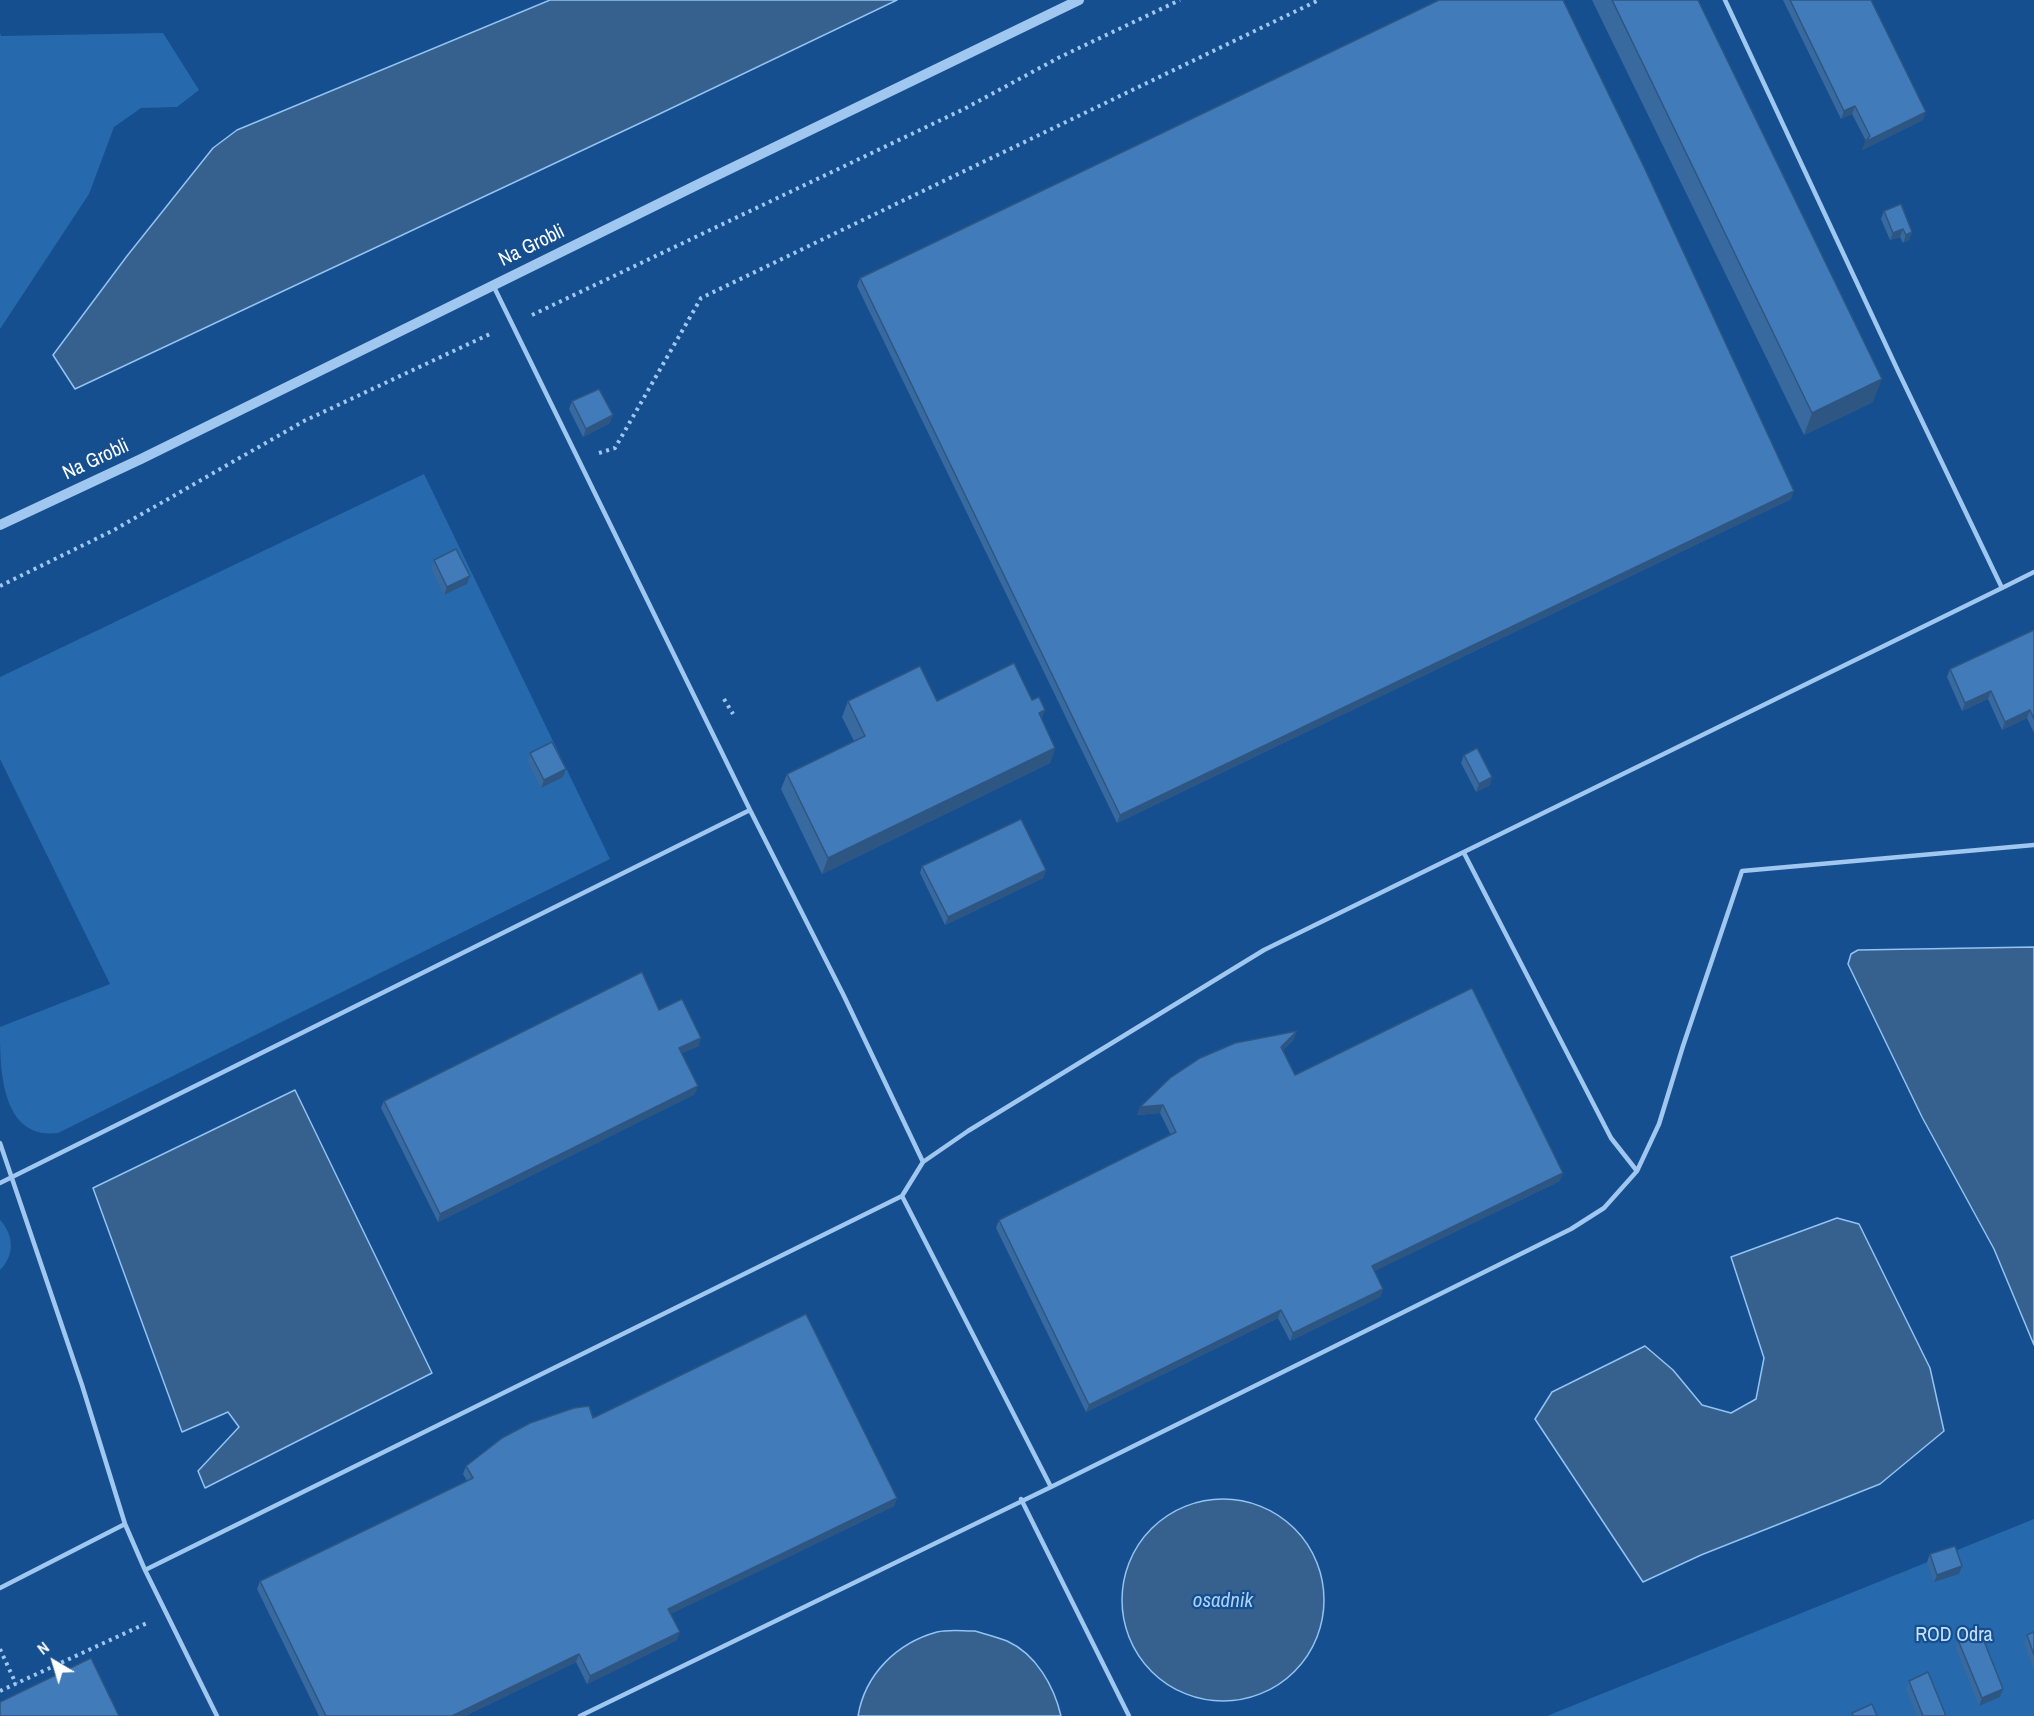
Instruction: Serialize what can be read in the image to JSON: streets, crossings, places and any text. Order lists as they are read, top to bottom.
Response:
{
  "streets": {
    "street": ["Na Grobli"]
  },
  "water": ["osadnik"],
  "parks": ["ROD Odra"],
  "north": "top left"
}
